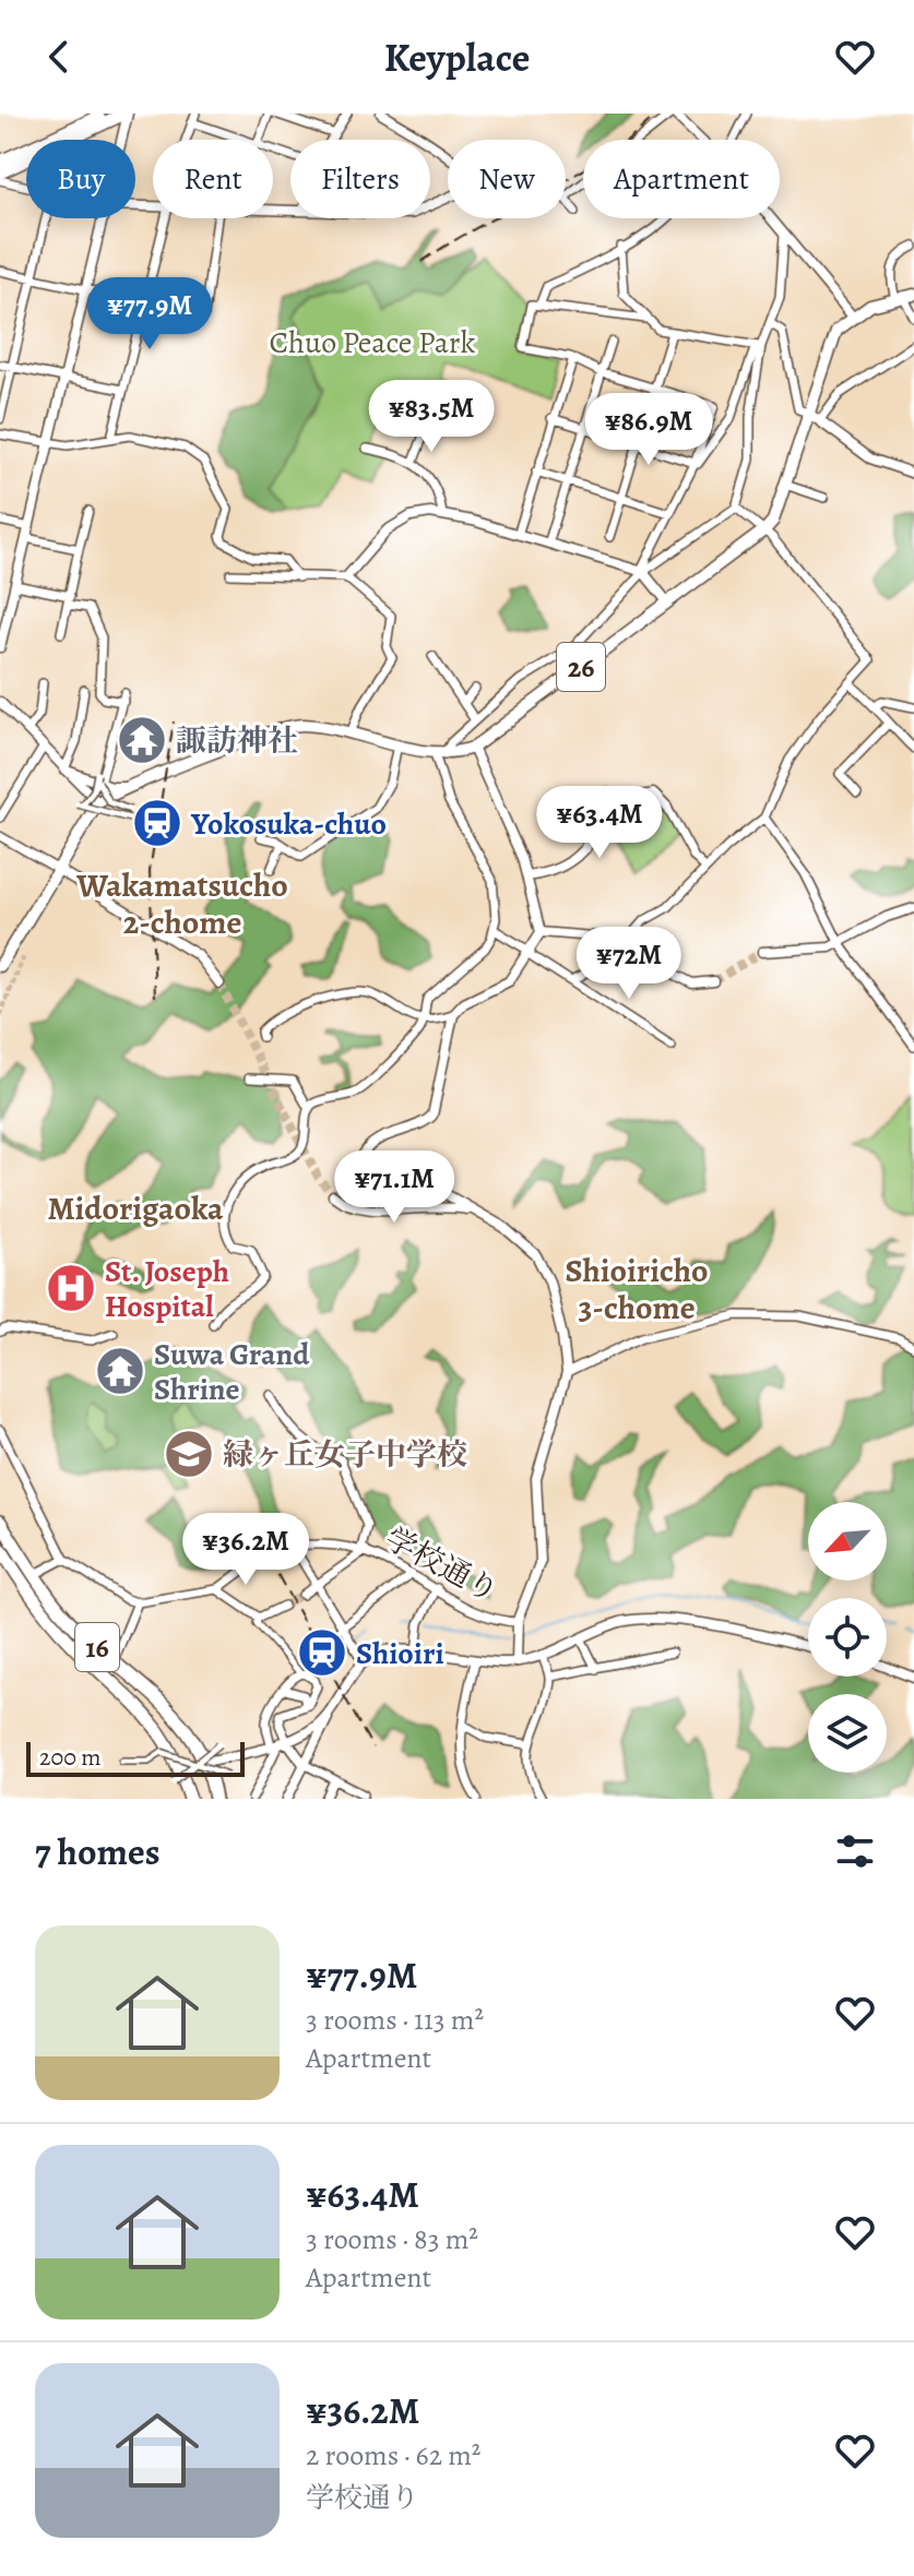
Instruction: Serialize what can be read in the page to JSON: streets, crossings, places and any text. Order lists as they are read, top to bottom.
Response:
{
  "streets": {
    "highway": ["16"],
    "main road": ["26"],
    "street": ["学校通り"]
  },
  "districts": ["Wakamatsucho 2-chome", "Midorigaoka", "Shioiricho 3-chome"],
  "parks": ["Chuo Peace Park"],
  "places": {
    "temple": ["諏訪神社", "Suwa Grand Shrine"],
    "station": ["Yokosuka-chuo", "Shioiri"],
    "hospital": ["St. Joseph Hospital"],
    "school or university": ["緑ヶ丘女子中学校"]
  },
  "scale_bar": "200 m",
  "north": "bottom left",
  "page": {
    "header": "Keyplace",
    "chip": [
      "Buy",
      "Rent",
      "Filters",
      "New",
      "Apartment"
    ],
    "price": [
      "¥77.9M",
      "¥83.5M",
      "¥86.9M",
      "¥63.4M",
      "¥72M",
      "¥71.1M",
      "¥36.2M"
    ],
    "scale": "200 m",
    "heading": "7 homes",
    "list": [
      {
        "name": "¥77.9M",
        "note": "3 rooms · 113 m² · Apartment"
      },
      {
        "name": "¥63.4M",
        "note": "3 rooms · 83 m² · Apartment"
      },
      {
        "name": "¥36.2M",
        "note": "2 rooms · 62 m² · 学校通り"
      }
    ]
  }
}
